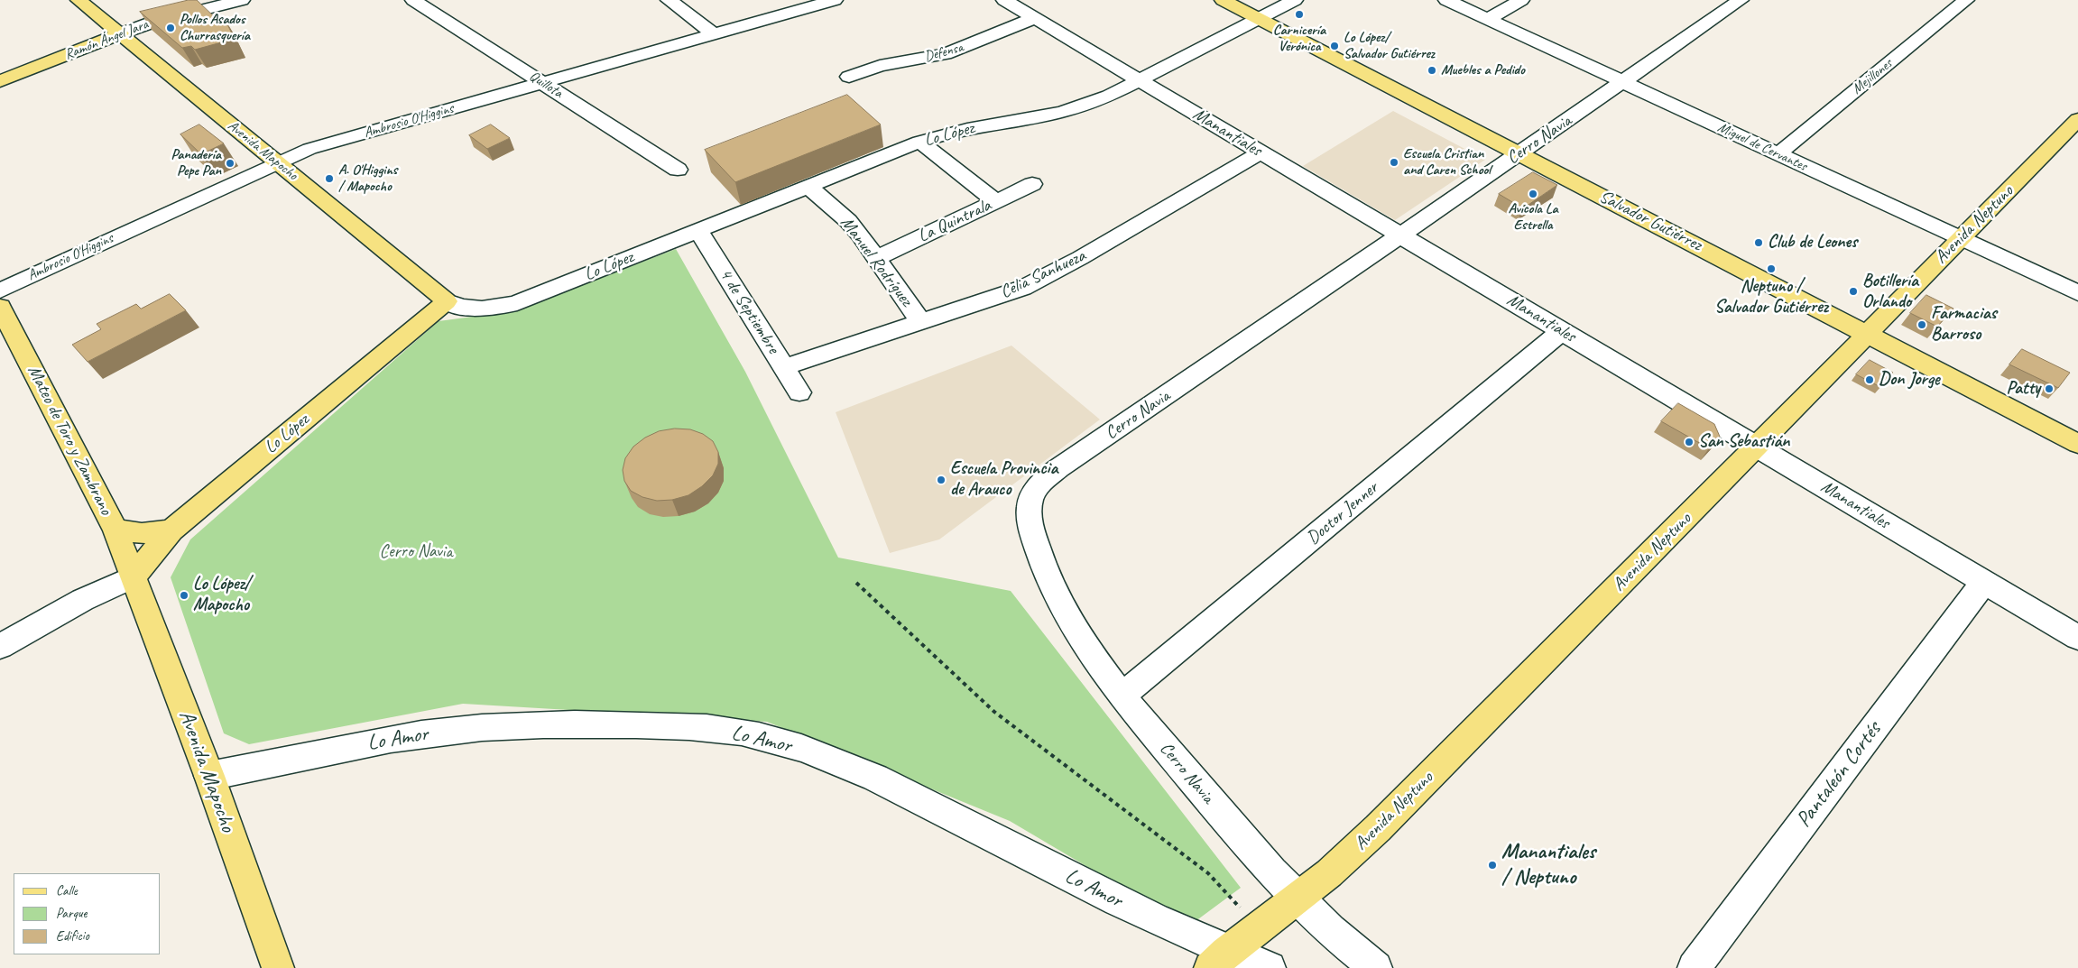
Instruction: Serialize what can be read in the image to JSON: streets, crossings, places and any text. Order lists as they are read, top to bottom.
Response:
{
  "streets": {
    "main road": [
      "Ramón Ángel Jara",
      "Lo López",
      "Avenida Mapocho",
      "Salvador Gutiérrez",
      "Avenida Neptuno",
      "Mateo de Toro y Zambrano"
    ],
    "street": [
      "Defensa",
      "Mejillones",
      "Quillota",
      "Ambrosio O'Higgins",
      "Manantiales",
      "Cerro Navia",
      "Miguel de Cervantes",
      "La Quintrala",
      "Manuel Rodríguez",
      "Celia Sanhueza",
      "4 de Septiembre",
      "Doctor Jenner",
      "Lo Amor",
      "Pantaleón Cortés"
    ]
  },
  "crossings": [
    ["Ramón Ángel Jara", "Avenida Mapocho"],
    ["Defensa", "Manantiales"],
    ["Mejillones", "Miguel de Cervantes"],
    ["Quillota", "Ambrosio O'Higgins"],
    ["Ambrosio O'Higgins", "Avenida Mapocho"],
    ["Manantiales", "Lo López"],
    ["Manantiales", "Cerro Navia"],
    ["Manantiales", "Avenida Neptuno"],
    ["Manantiales", "Celia Sanhueza"],
    ["Manantiales", "Doctor Jenner"],
    ["Manantiales", "Pantaleón Cortés"],
    ["Lo López", "Avenida Mapocho"],
    ["Lo López", "Salvador Gutiérrez"],
    ["Lo López", "Manuel Rodríguez"],
    ["Lo López", "4 de Septiembre"],
    ["Lo López", "Mateo de Toro y Zambrano"],
    ["Cerro Navia", "Miguel de Cervantes"],
    ["Cerro Navia", "Salvador Gutiérrez"],
    ["Cerro Navia", "Avenida Neptuno"],
    ["Cerro Navia", "Doctor Jenner"],
    ["Miguel de Cervantes", "Avenida Neptuno"],
    ["Avenida Mapocho", "Mateo de Toro y Zambrano"],
    ["Avenida Mapocho", "Lo Amor"],
    ["La Quintrala", "Manuel Rodríguez"],
    ["Salvador Gutiérrez", "Avenida Neptuno"],
    ["Avenida Neptuno", "Lo Amor"],
    ["Manuel Rodríguez", "Celia Sanhueza"],
    ["Celia Sanhueza", "4 de Septiembre"]
  ],
  "parks": ["Cerro Navia"],
  "places": [
    "Carnicería Verónica",
    "Pollos Asados Churrasquería",
    "Lo López/ Salvador Gutiérrez",
    "Muebles a Pedido",
    "Escuela Cristian and Caren School",
    "Panadería Pepe Pan",
    "A. O'Higgins / Mapocho",
    "Avícola La Estrella",
    "Club de Leones",
    "Neptuno / Salvador Gutiérrez",
    "Botillería Orlando",
    "Farmacias Barroso",
    "Don Jorge",
    "Patty",
    "San Sebastián",
    "Escuela Provincia de Arauco",
    "Lo López/ Mapocho",
    "Manantiales / Neptuno"
  ],
  "legend": ["Calle", "Parque", "Edificio"]
}
